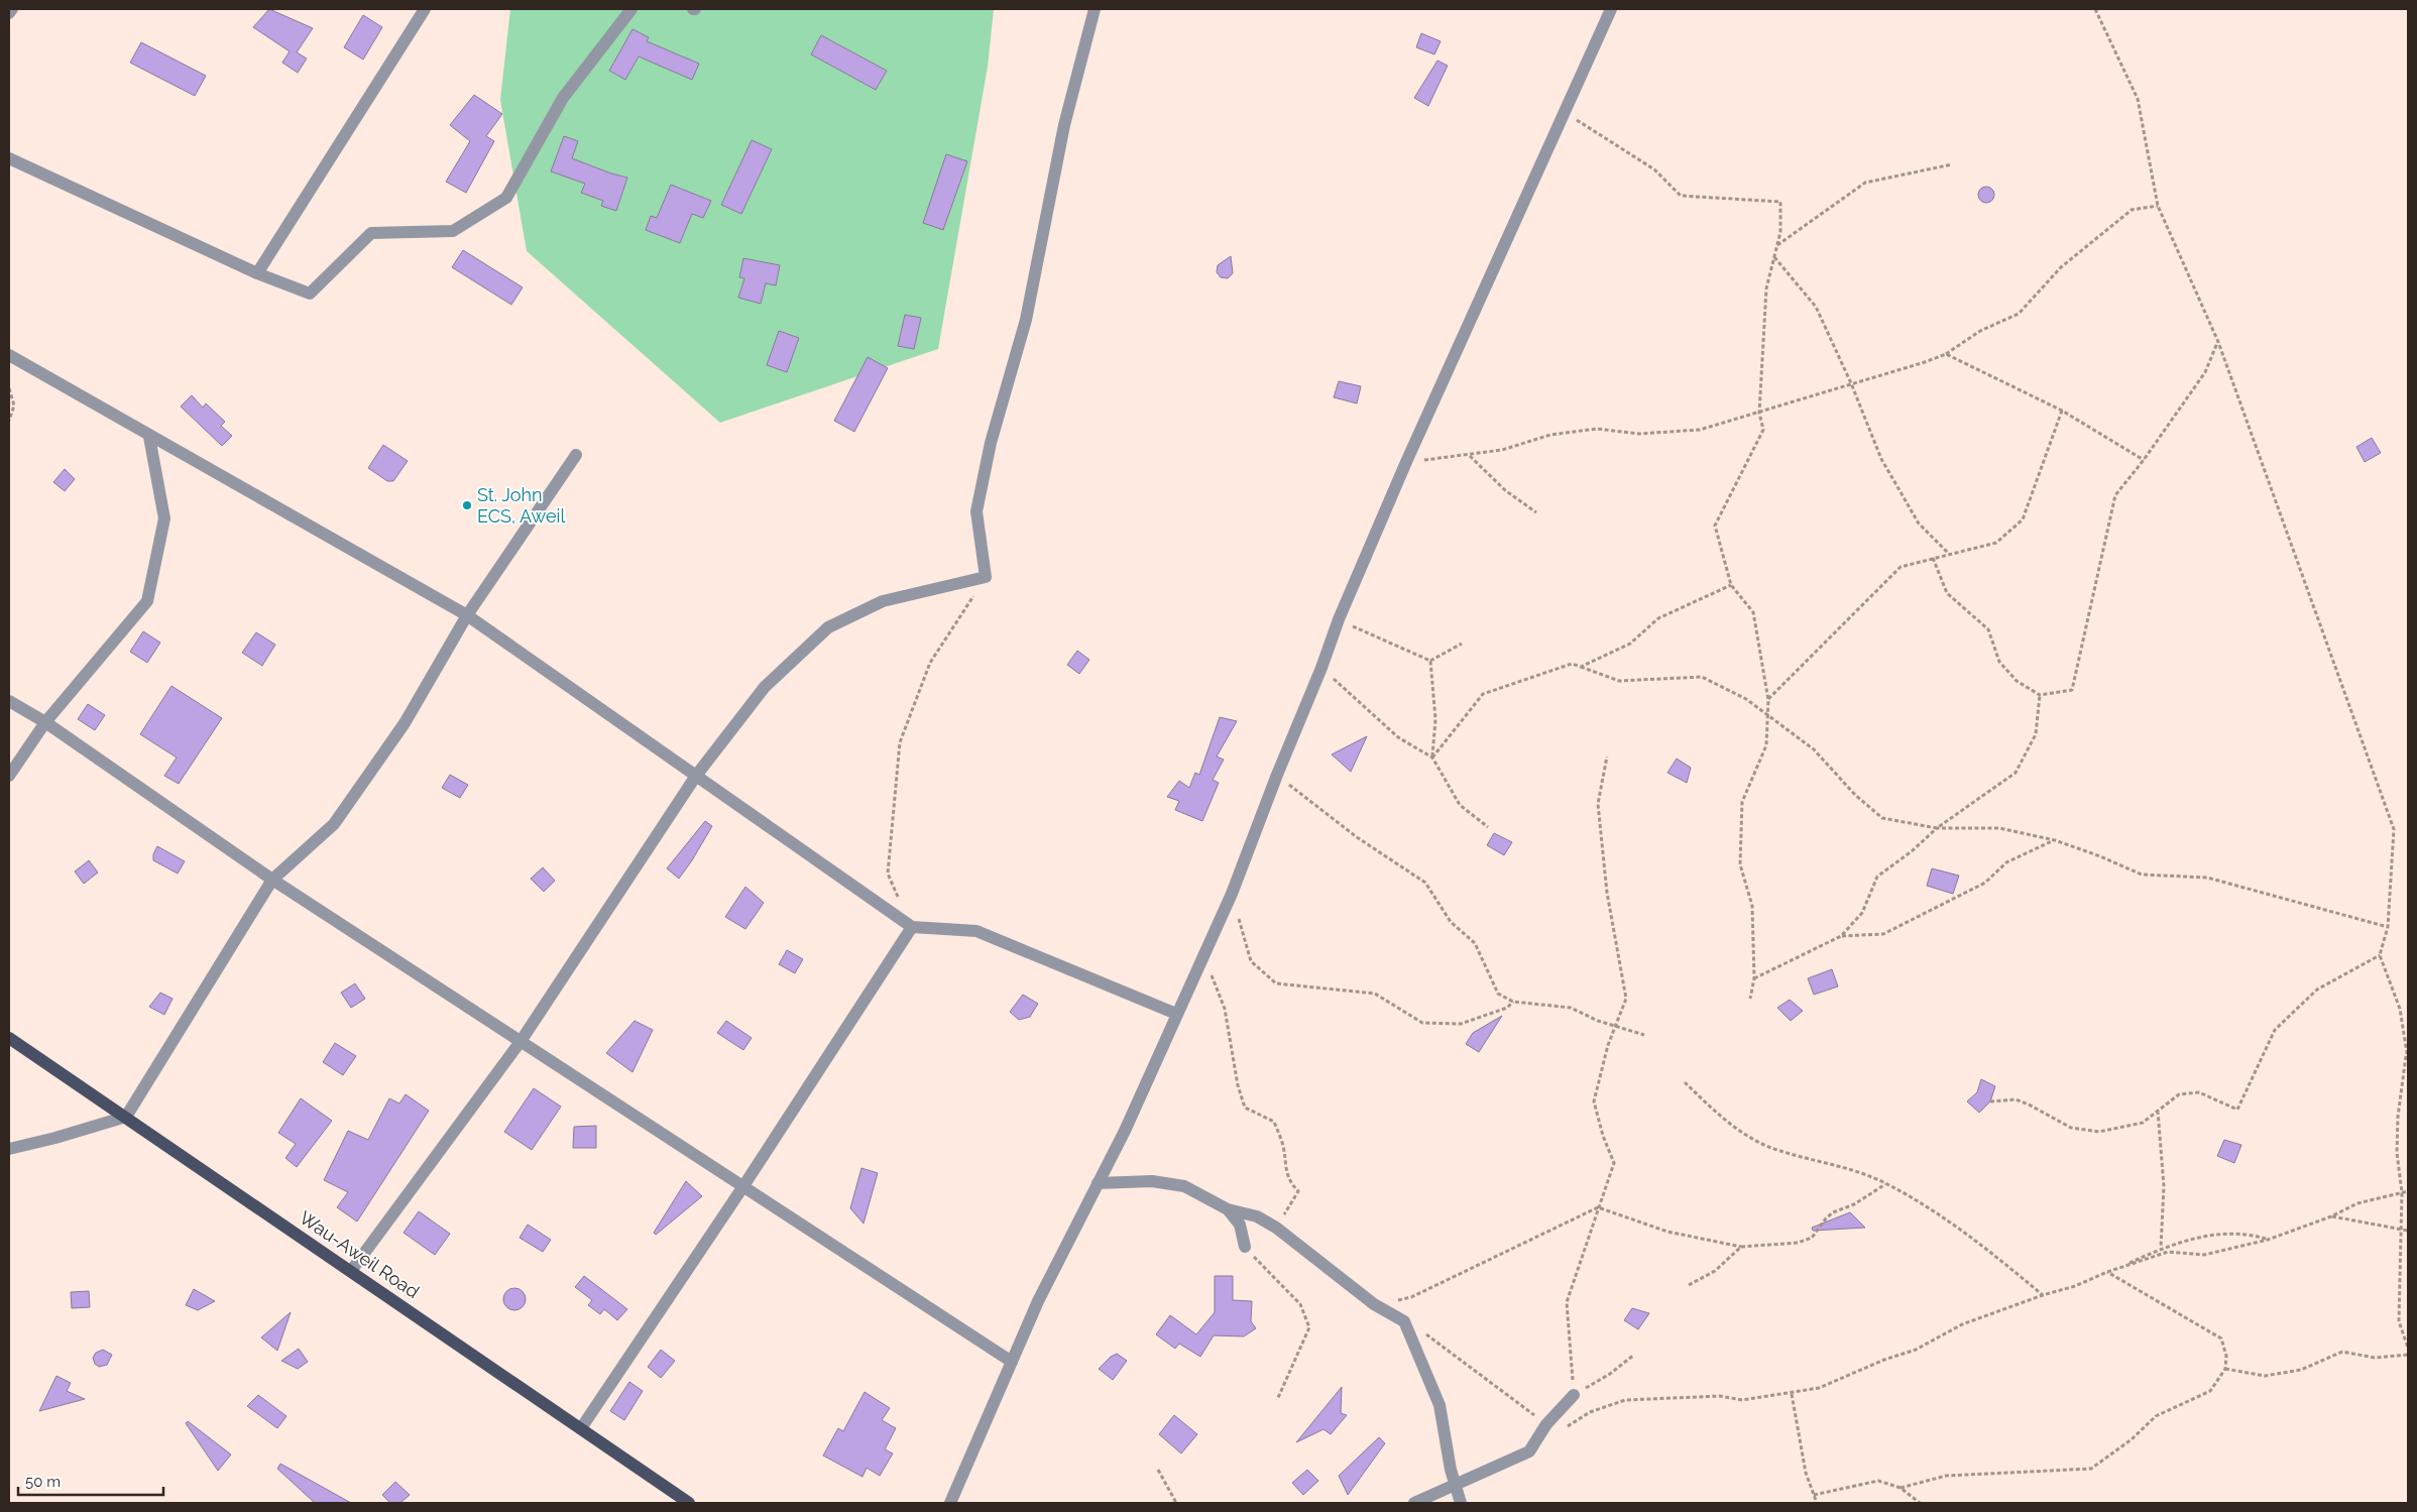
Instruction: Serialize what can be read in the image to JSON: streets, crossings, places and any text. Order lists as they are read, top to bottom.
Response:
{
  "streets": {
    "main road": ["Wau-Aweil Road"]
  },
  "places": ["St. John ECS, Aweil"],
  "scale_bar": "50 m"
}
